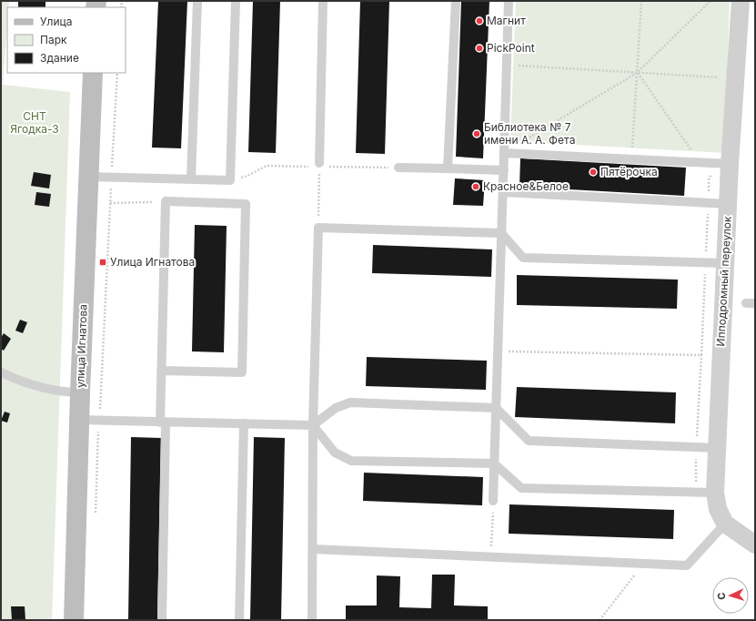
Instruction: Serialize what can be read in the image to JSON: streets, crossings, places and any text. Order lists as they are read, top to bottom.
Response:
{
  "streets": {
    "main road": ["улица Игнатова"],
    "street": ["Ипподромный переулок"]
  },
  "parks": ["СНТ Ягодка-3"],
  "places": {
    "other": [
      "Магнит",
      "PickPoint",
      "Библиотека № 7 имени А. А. Фета",
      "Пятёрочка",
      "Красное&Белое"
    ],
    "transit": ["Улица Игнатова"]
  },
  "legend": ["Улица", "Парк", "Здание"],
  "north": "left"
}
